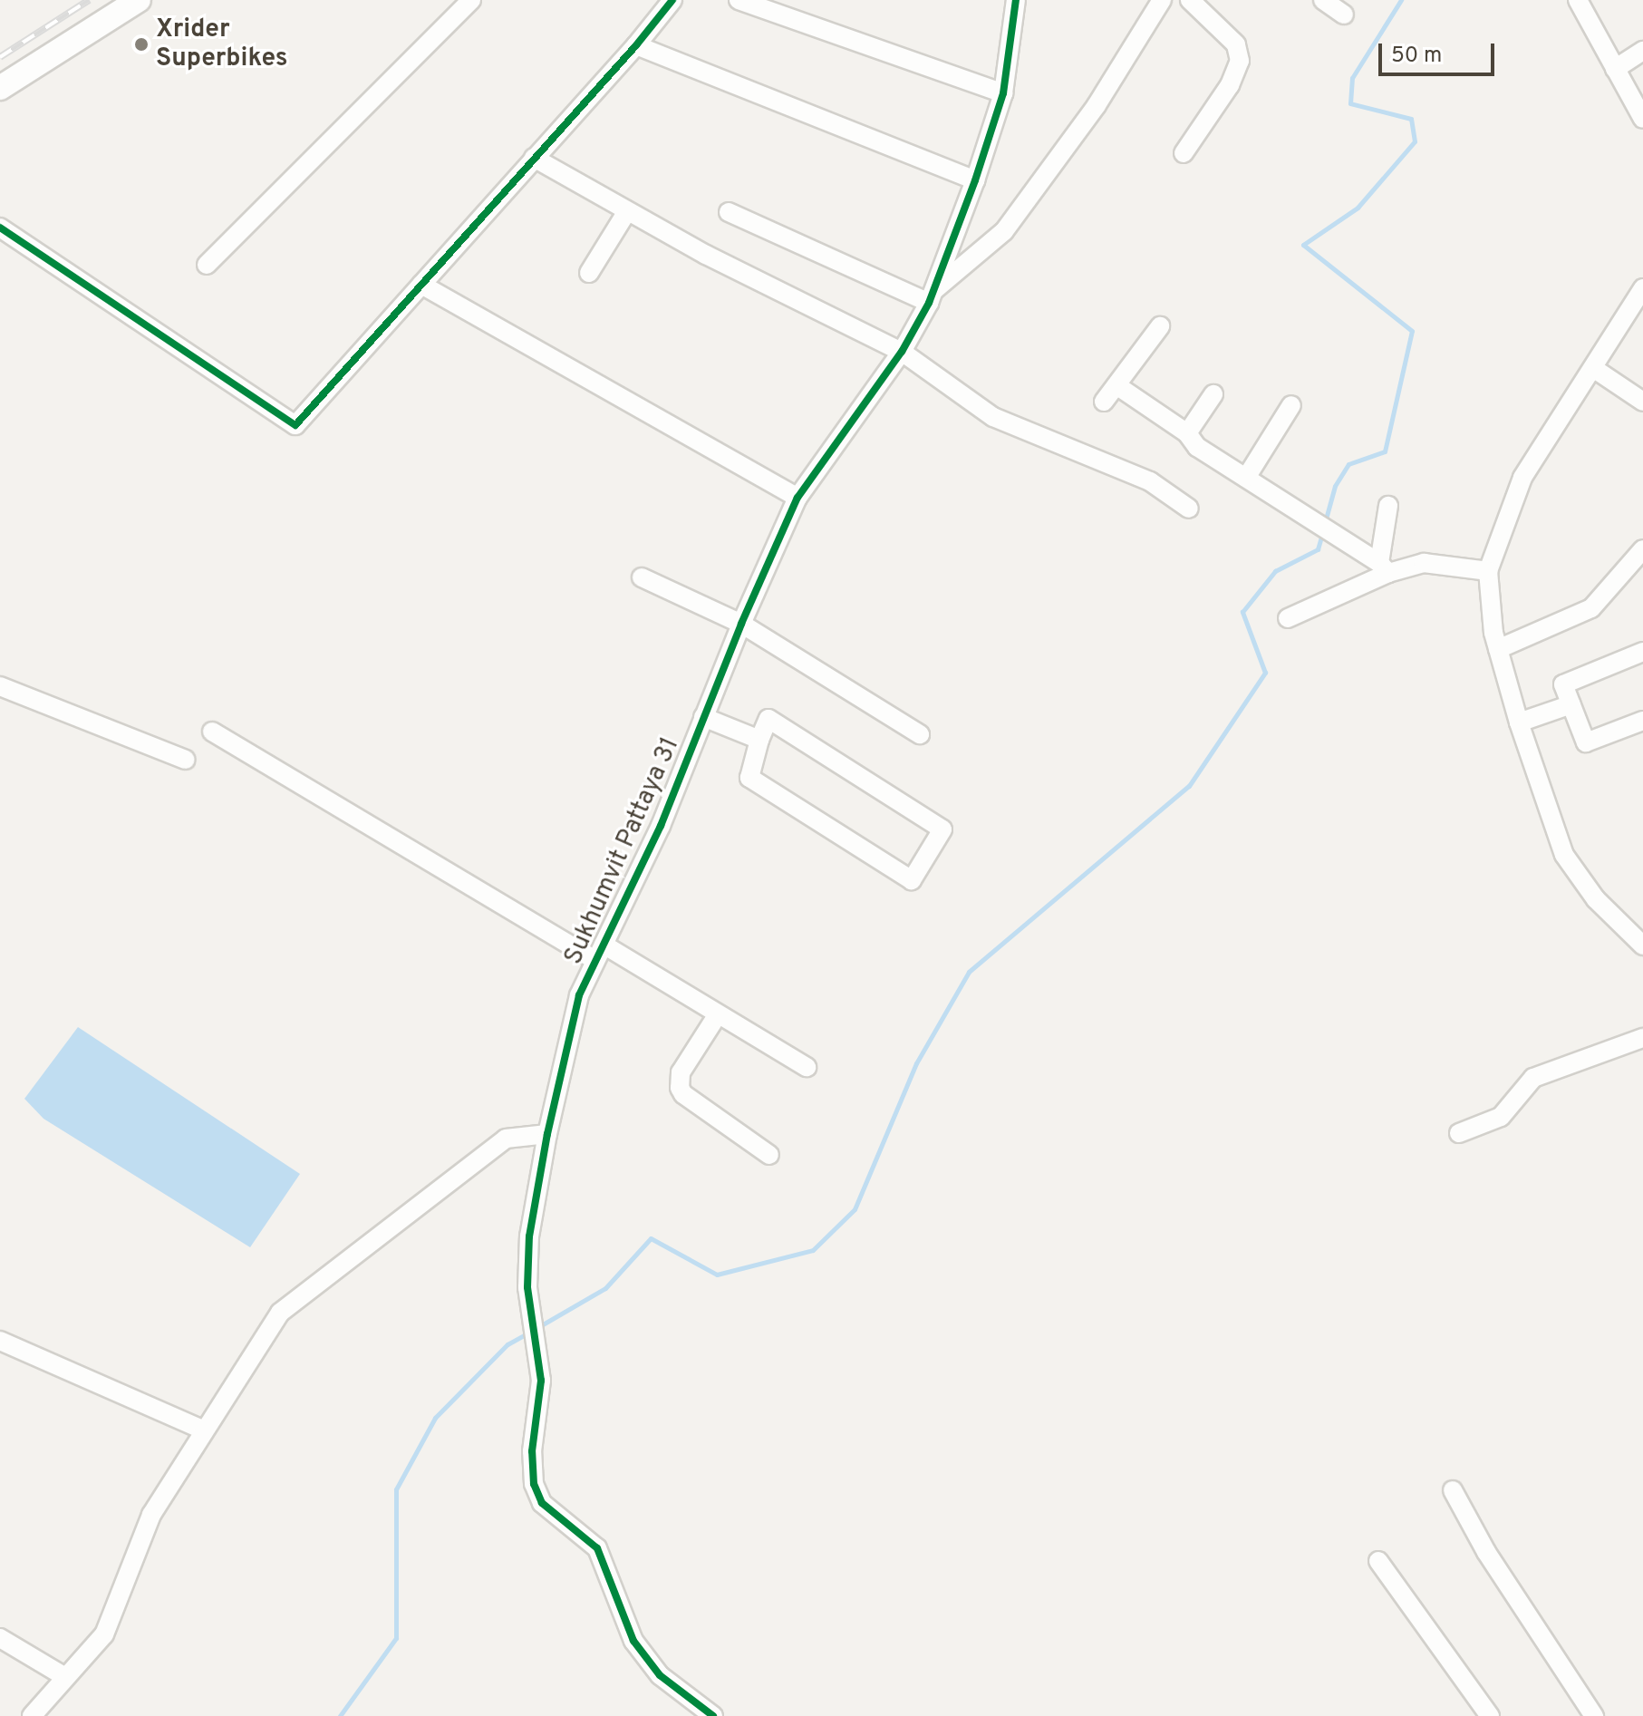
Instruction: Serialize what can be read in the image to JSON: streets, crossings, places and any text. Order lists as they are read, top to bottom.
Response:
{
  "streets": {
    "street": ["Sukhumvit Pattaya 31"]
  },
  "places": ["Xrider Superbikes"],
  "scale_bar": "50 m"
}
